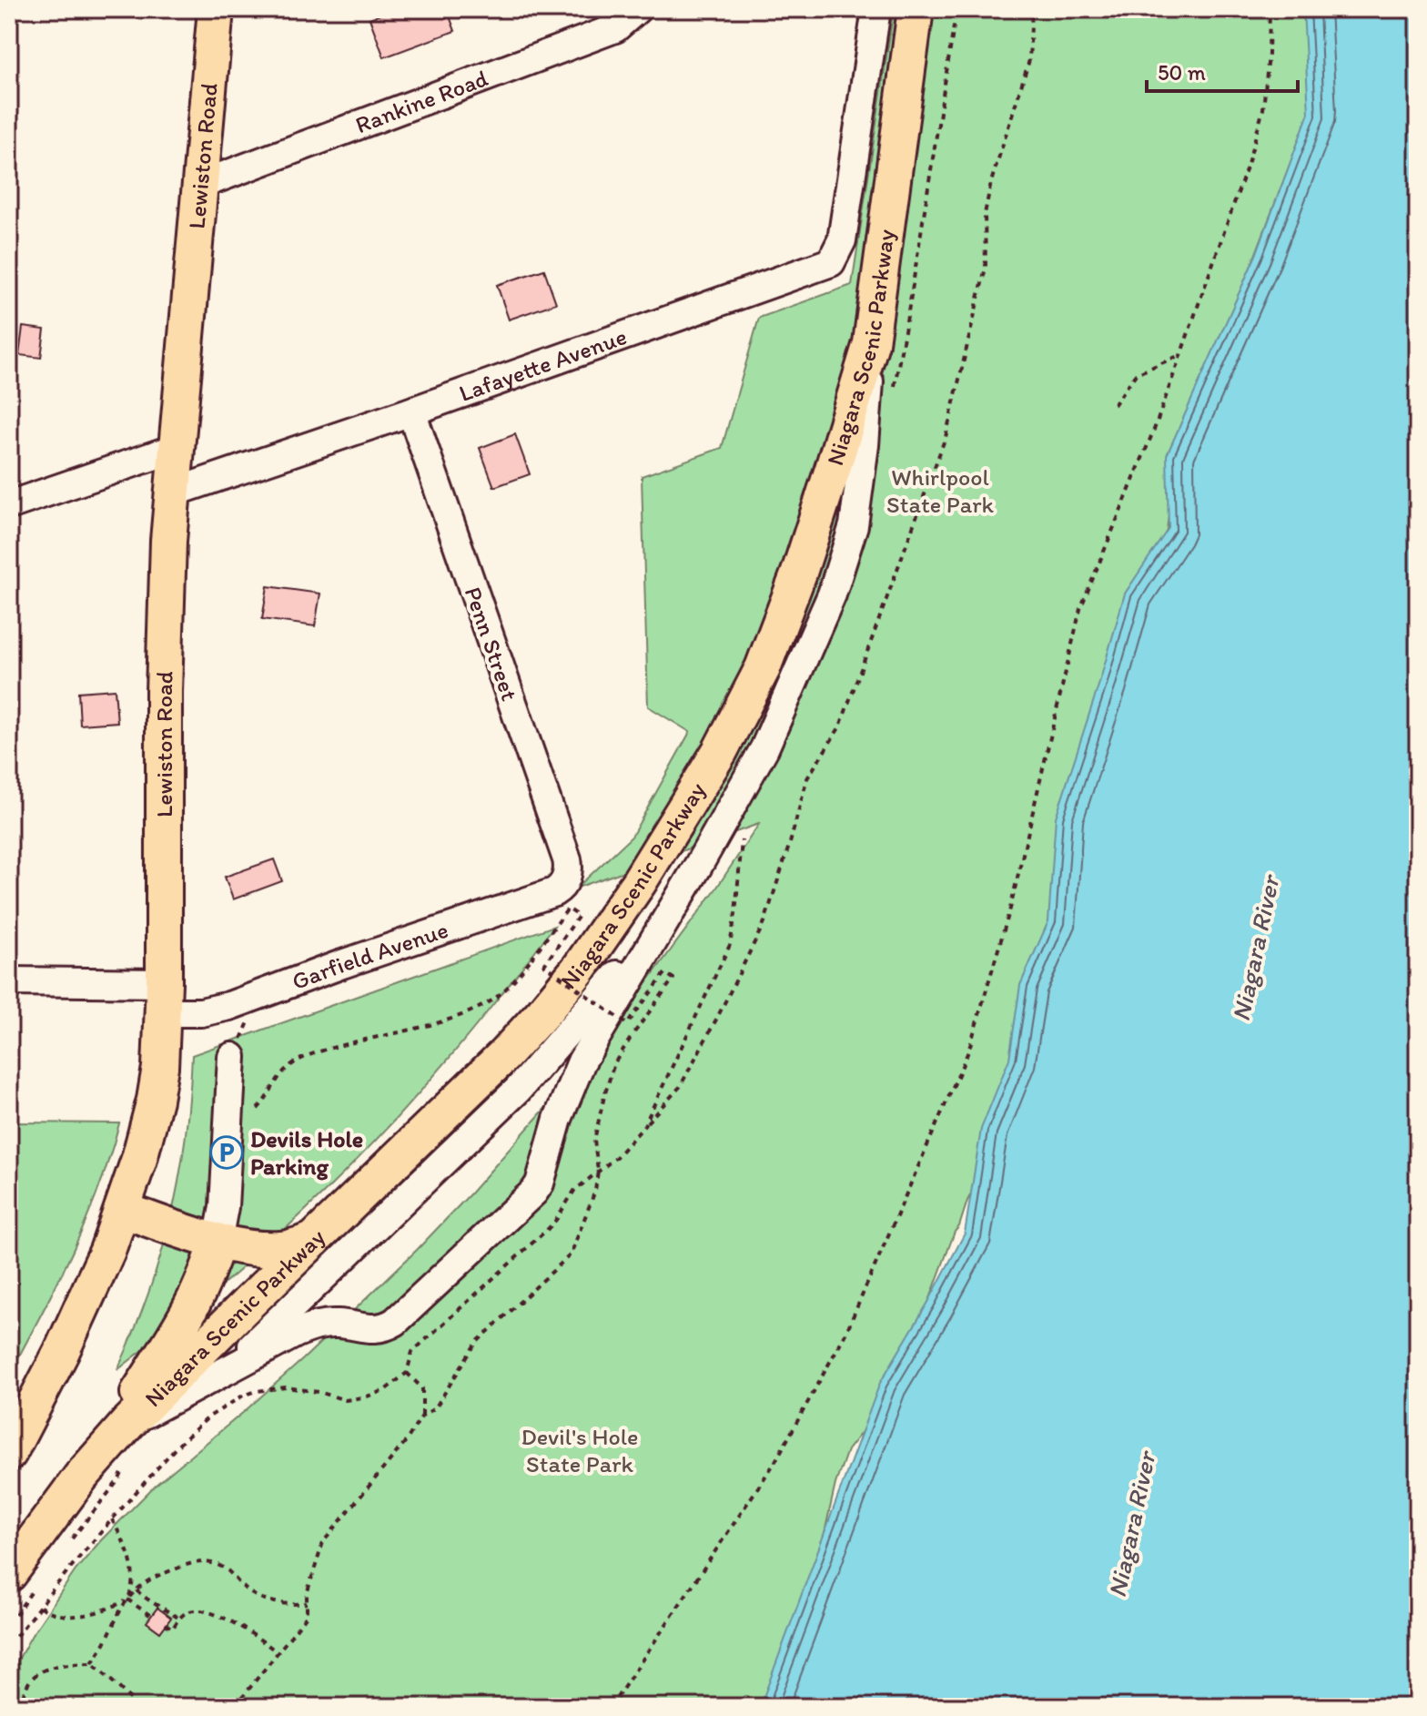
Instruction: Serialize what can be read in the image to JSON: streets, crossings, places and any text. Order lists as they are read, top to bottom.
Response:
{
  "streets": {
    "main road": ["Lewiston Road", "Niagara Scenic Parkway"],
    "street": [
      "Rankine Road",
      "Lafayette Avenue",
      "Penn Street",
      "Garfield Avenue"
    ]
  },
  "crossings": [
    ["Rankine Road", "Lewiston Road"],
    ["Lewiston Road", "Lafayette Avenue"],
    ["Lewiston Road", "Garfield Avenue"],
    ["Lafayette Avenue", "Penn Street"],
    ["Penn Street", "Garfield Avenue"]
  ],
  "water": ["Niagara River"],
  "parks": ["Whirlpool State Park", "Devil's Hole State Park"],
  "places": {
    "parking": ["Devils Hole Parking"]
  },
  "scale_bar": "50 m"
}
